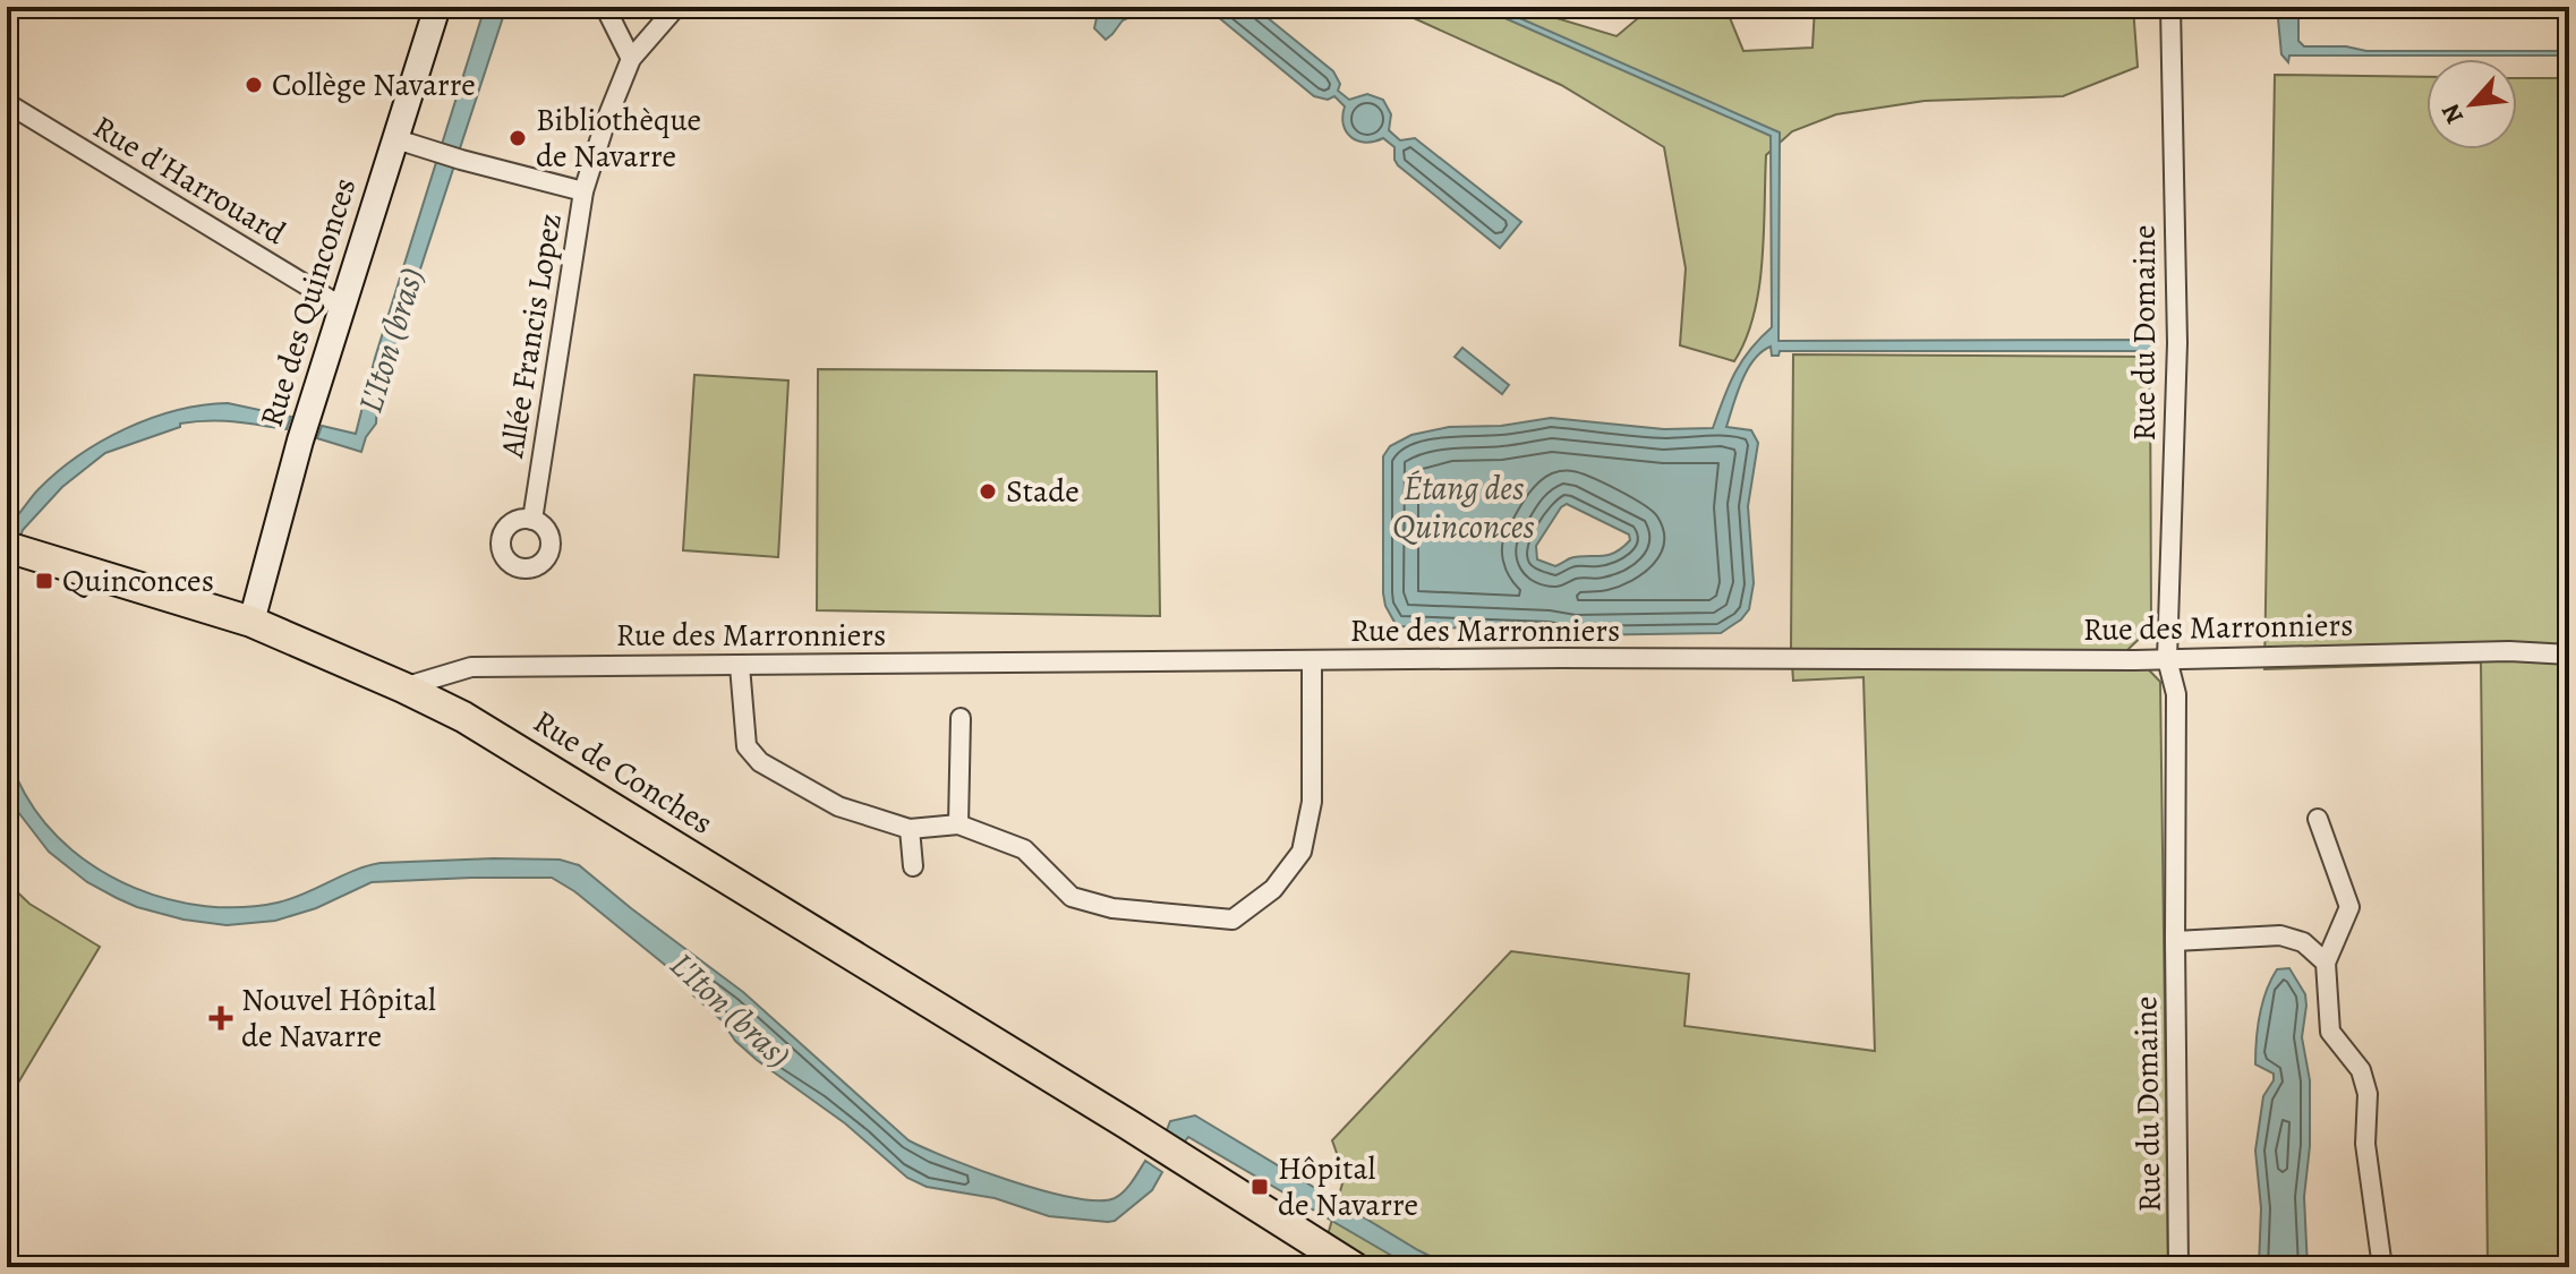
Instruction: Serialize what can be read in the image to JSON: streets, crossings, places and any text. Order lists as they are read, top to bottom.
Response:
{
  "streets": {
    "main road": ["Rue de Conches"],
    "street": [
      "Rue d'Harrouard",
      "Rue des Quinconces",
      "Rue du Domaine",
      "Allée Francis Lopez",
      "Rue des Marronniers"
    ]
  },
  "crossings": [
    ["Rue d'Harrouard", "Rue des Quinconces"],
    ["Rue des Quinconces", "Rue de Conches"],
    ["Rue du Domaine", "Rue des Marronniers"],
    ["Rue des Marronniers", "Rue de Conches"]
  ],
  "water": ["L'Iton (bras)", "Étang des Quinconces"],
  "places": {
    "other": ["Collège Navarre", "Bibliothèque de Navarre", "Stade"],
    "transit": ["Quinconces", "Hôpital de Navarre"],
    "health": ["Nouvel Hôpital de Navarre"]
  },
  "north": "bottom left"
}
